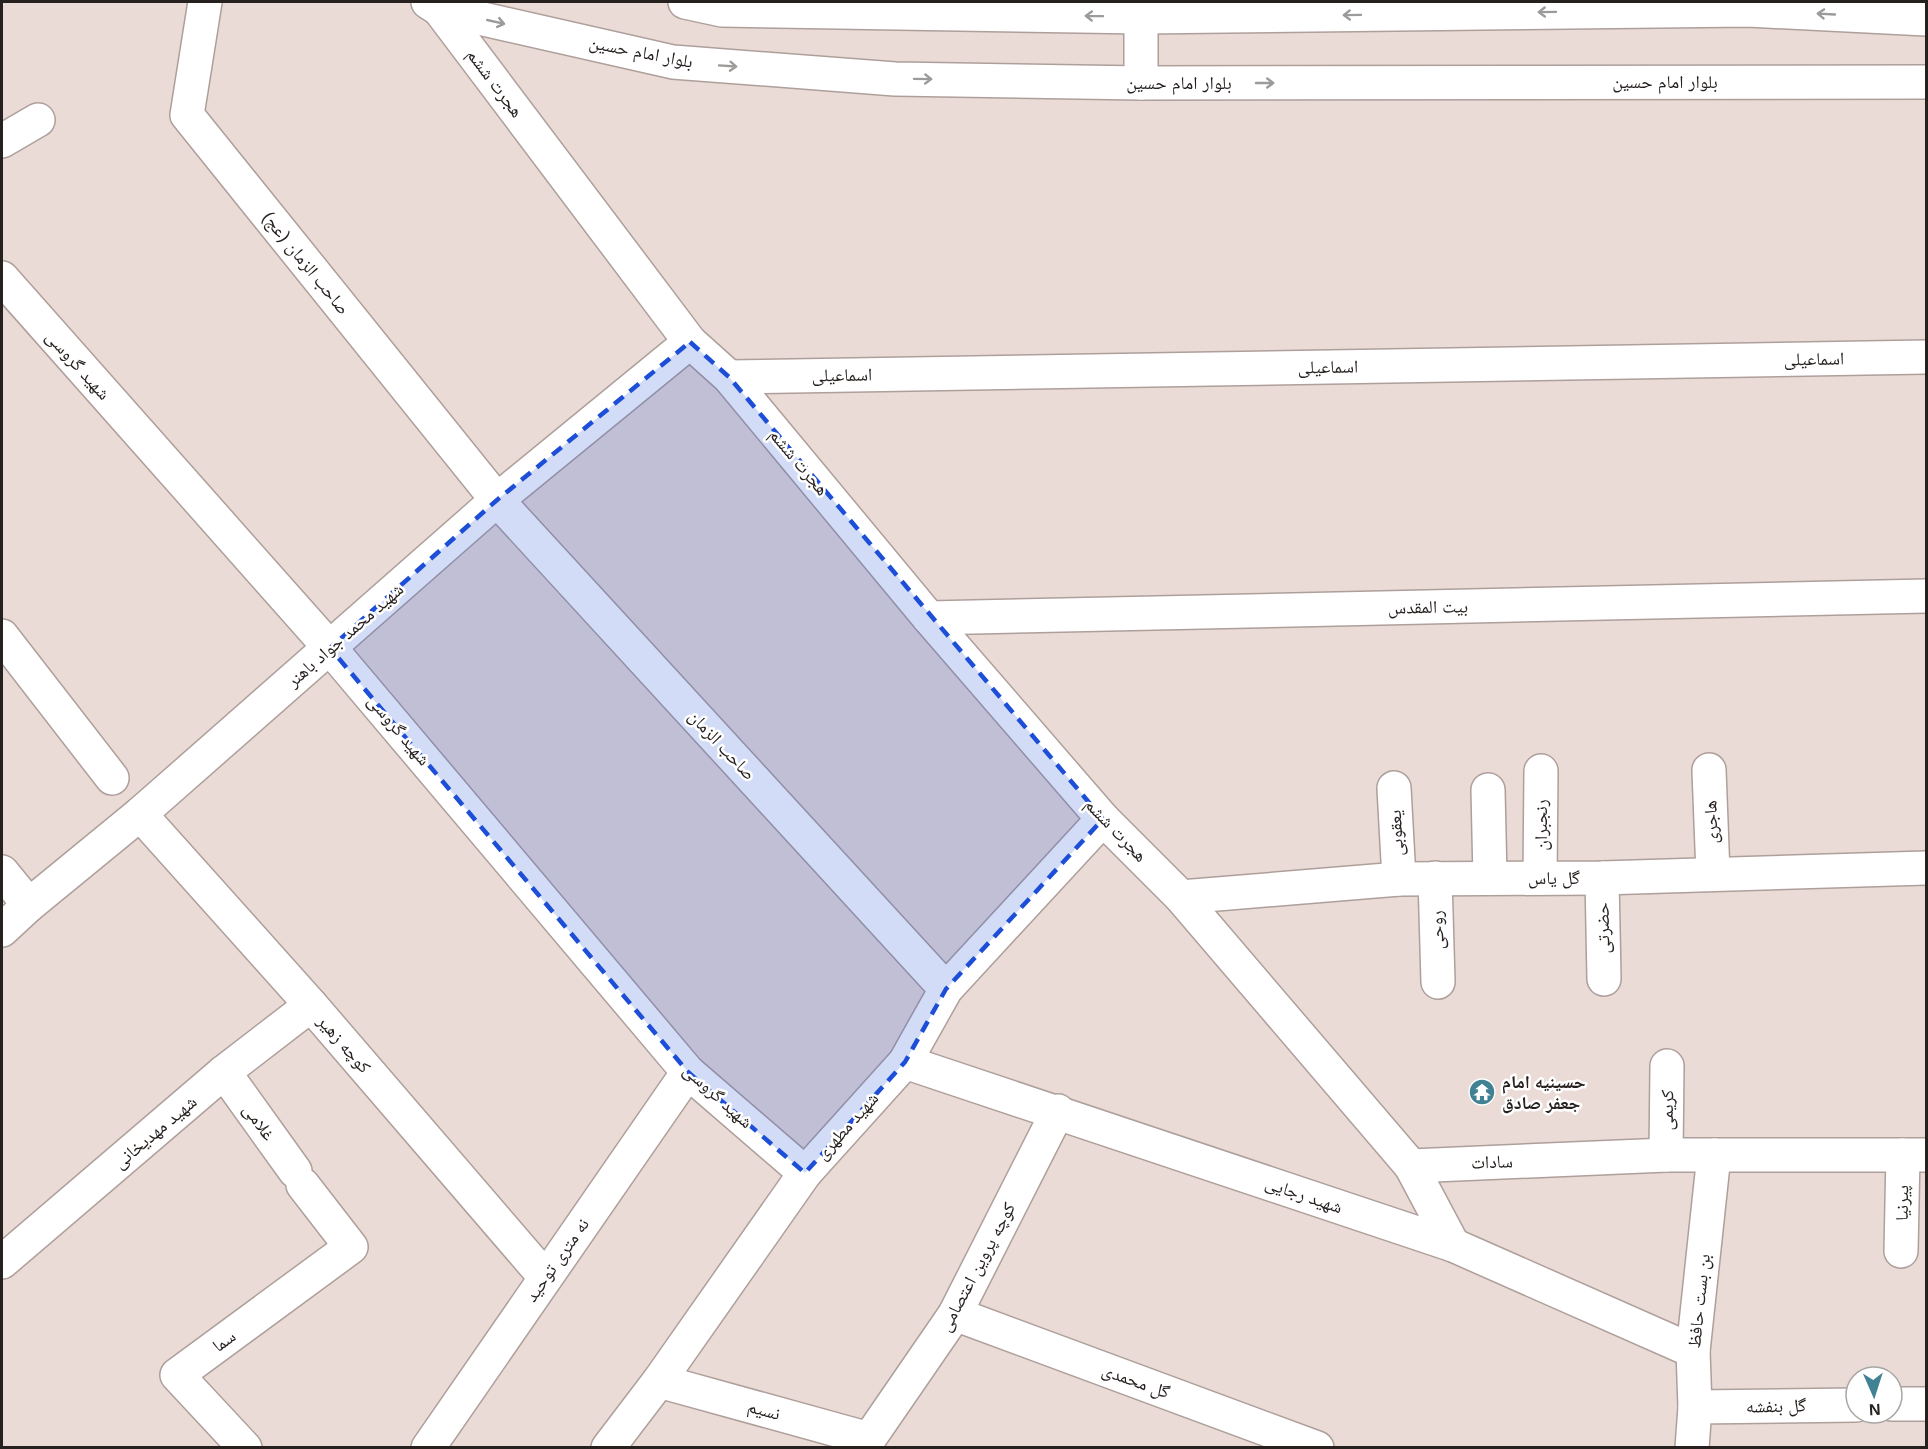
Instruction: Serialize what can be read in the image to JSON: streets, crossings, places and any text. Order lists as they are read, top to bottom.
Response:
{
  "streets": {
    "street": [
      "بلوار امام حسین",
      "هجرت ششم",
      "صاحب الزمان (عج)",
      "اسماعیلی",
      "شهید گروسی",
      "بیت المقدس",
      "شهید محمد جواد باهنر",
      "صاحب الزمان",
      "هاجری",
      "رنجبران",
      "یعقوبی",
      "گل یاس",
      "حضرتی",
      "روحی",
      "کوچه زهیر",
      "کریمی",
      "غلامی",
      "شهید مطهری",
      "شهید مهدیخانی",
      "سادات",
      "شهید رجایی",
      "پیرنیا",
      "نه متری توحید",
      "کوچه پروین اعتصامی",
      "بن بست حافظ",
      "سما",
      "گل محمدی",
      "گل بنفشه",
      "نسیم"
    ]
  },
  "crossings": [
    ["بلوار امام حسین", "هجرت ششم"],
    ["هجرت ششم", "اسماعیلی"],
    ["هجرت ششم", "بیت المقدس"],
    ["هجرت ششم", "شهید محمد جواد باهنر"],
    ["هجرت ششم", "گل یاس"],
    ["هجرت ششم", "شهید مطهری"],
    ["صاحب الزمان (عج)", "شهید محمد جواد باهنر"],
    ["صاحب الزمان (عج)", "صاحب الزمان"],
    ["شهید گروسی", "شهید محمد جواد باهنر"],
    ["شهید گروسی", "شهید مطهری"],
    ["شهید گروسی", "نه متری توحید"],
    ["شهید محمد جواد باهنر", "صاحب الزمان"],
    ["شهید محمد جواد باهنر", "کوچه زهیر"],
    ["صاحب الزمان", "شهید مطهری"],
    ["هاجری", "گل یاس"],
    ["رنجبران", "گل یاس"],
    ["یعقوبی", "گل یاس"],
    ["گل یاس", "حضرتی"],
    ["گل یاس", "روحی"],
    ["کوچه زهیر", "شهید مهدیخانی"],
    ["کوچه زهیر", "نه متری توحید"],
    ["کریمی", "سادات"],
    ["غلامی", "شهید مهدیخانی"],
    ["غلامی", "سما"],
    ["شهید مطهری", "شهید رجایی"],
    ["شهید مطهری", "نسیم"],
    ["سادات", "پیرنیا"],
    ["سادات", "بن بست حافظ"],
    ["شهید رجایی", "کوچه پروین اعتصامی"],
    ["شهید رجایی", "بن بست حافظ"],
    ["کوچه پروین اعتصامی", "گل محمدی"],
    ["کوچه پروین اعتصامی", "نسیم"],
    ["بن بست حافظ", "گل بنفشه"]
  ],
  "places": {
    "temple": ["حسینیه امام جعفر صادق"]
  },
  "north": "bottom"
}
